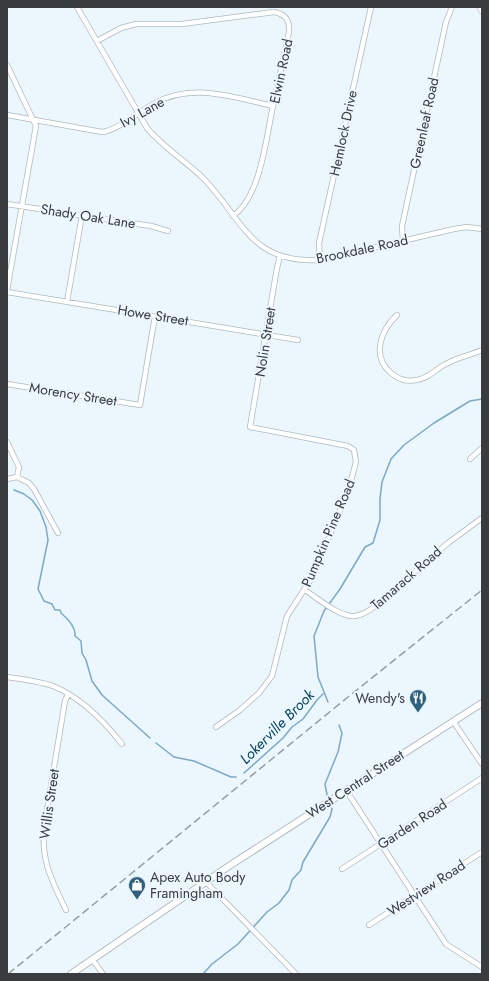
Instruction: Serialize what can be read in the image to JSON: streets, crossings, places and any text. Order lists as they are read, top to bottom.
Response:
{
  "streets": {
    "main road": ["West Central Street"],
    "street": [
      "Elwin Road",
      "Ivy Lane",
      "Greenleaf Road",
      "Hemlock Drive",
      "Shady Oak Lane",
      "Brookdale Road",
      "Howe Street",
      "Nolin Street",
      "Morency Street",
      "Pumpkin Pine Road",
      "Tamarack Road",
      "Willis Street",
      "Garden Road",
      "Westview Road"
    ]
  },
  "crossings": [
    ["Elwin Road", "Ivy Lane"],
    ["Elwin Road", "Brookdale Road"],
    ["Ivy Lane", "Brookdale Road"],
    ["Greenleaf Road", "Brookdale Road"],
    ["Hemlock Drive", "Brookdale Road"],
    ["Brookdale Road", "Nolin Street"],
    ["Howe Street", "Nolin Street"],
    ["Howe Street", "Morency Street"],
    ["Nolin Street", "Pumpkin Pine Road"],
    ["Pumpkin Pine Road", "Tamarack Road"]
  ],
  "water": ["Lokerville Brook"],
  "places": {
    "restaurant": ["Wendy's"],
    "shop": ["Apex Auto Body Framingham"]
  }
}
